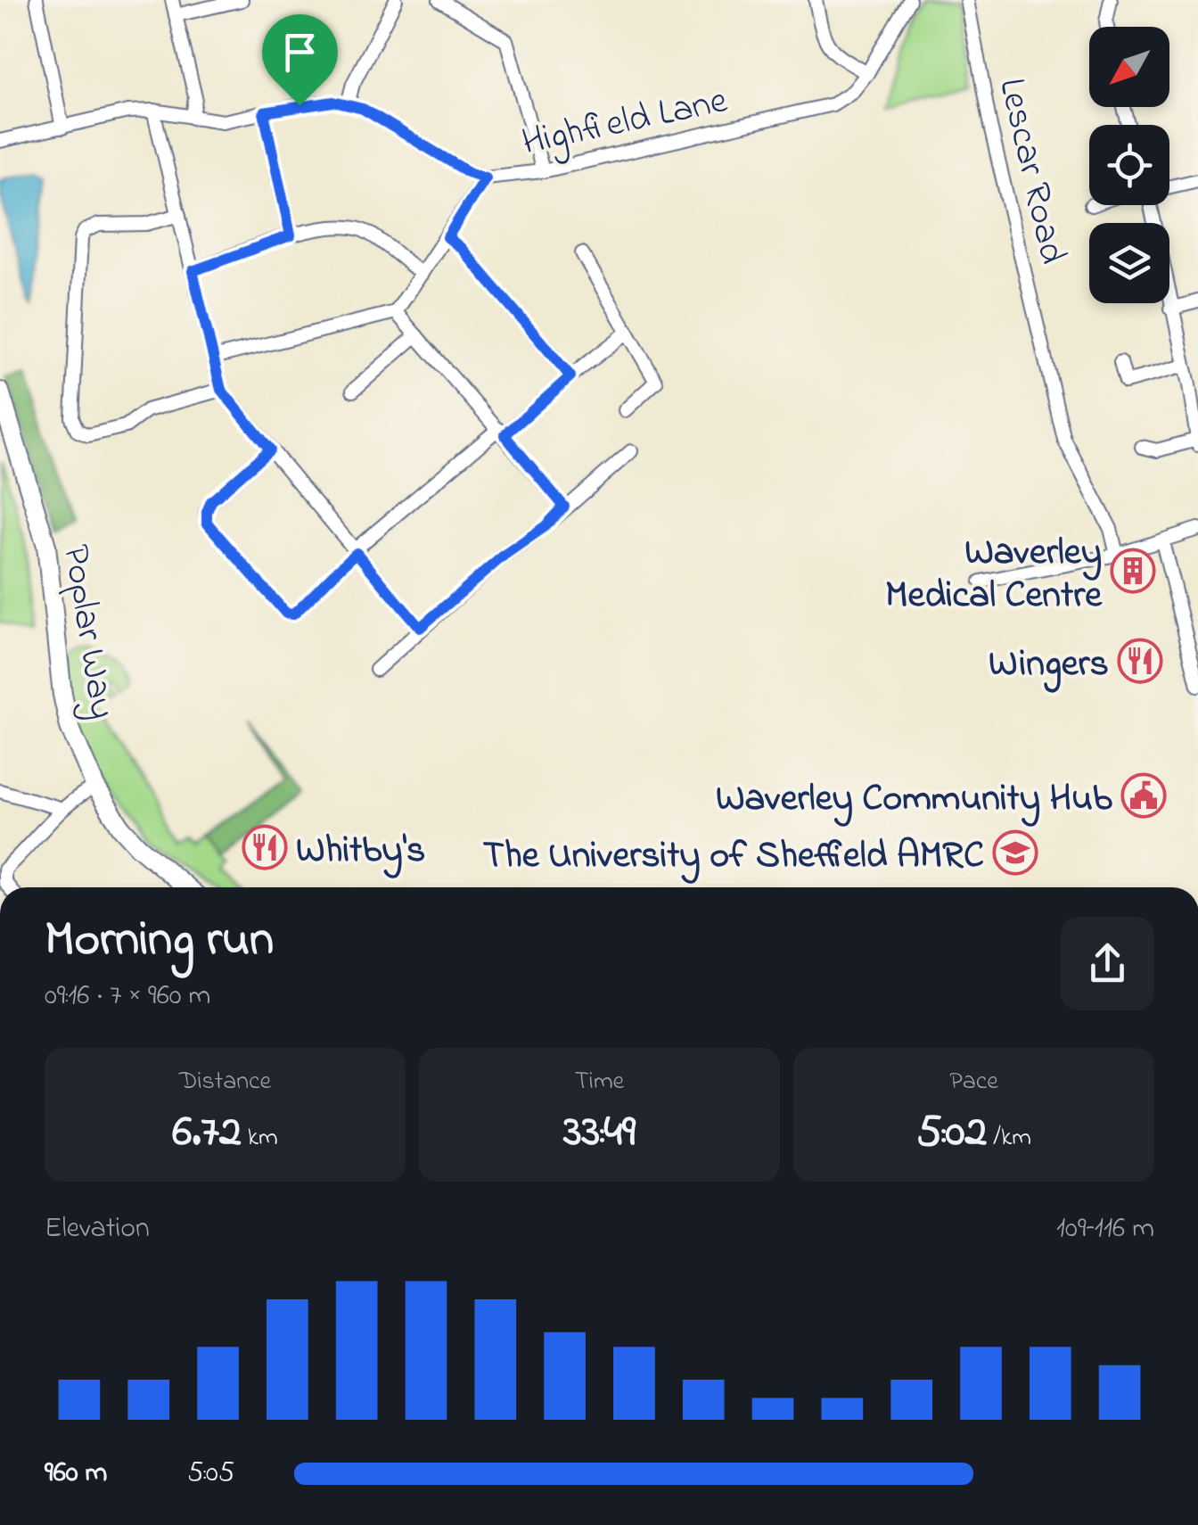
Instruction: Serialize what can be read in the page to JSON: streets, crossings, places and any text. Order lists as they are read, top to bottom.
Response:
{
  "streets": {
    "main road": ["Poplar Way"],
    "street": ["Highfield Lane", "Lescar Road"]
  },
  "places": {
    "building": ["Waverley Medical Centre"],
    "restaurant": ["Wingers", "Whitby's"],
    "public building": ["Waverley Community Hub"],
    "school or university": ["The University of Sheffield AMRC"]
  },
  "north": "bottom left",
  "page": {
    "heading": ["Morning run", "09:16 · 7 × 960 m"],
    "stats": [
      ["Distance", "6.72 km"],
      ["Time", "33:49"],
      ["Pace", "5:02 /km"]
    ],
    "chart": ["Elevation", "109–116 m"],
    "list": [
      {
        "name": "960 m",
        "note": "5:05"
      }
    ]
  }
}
